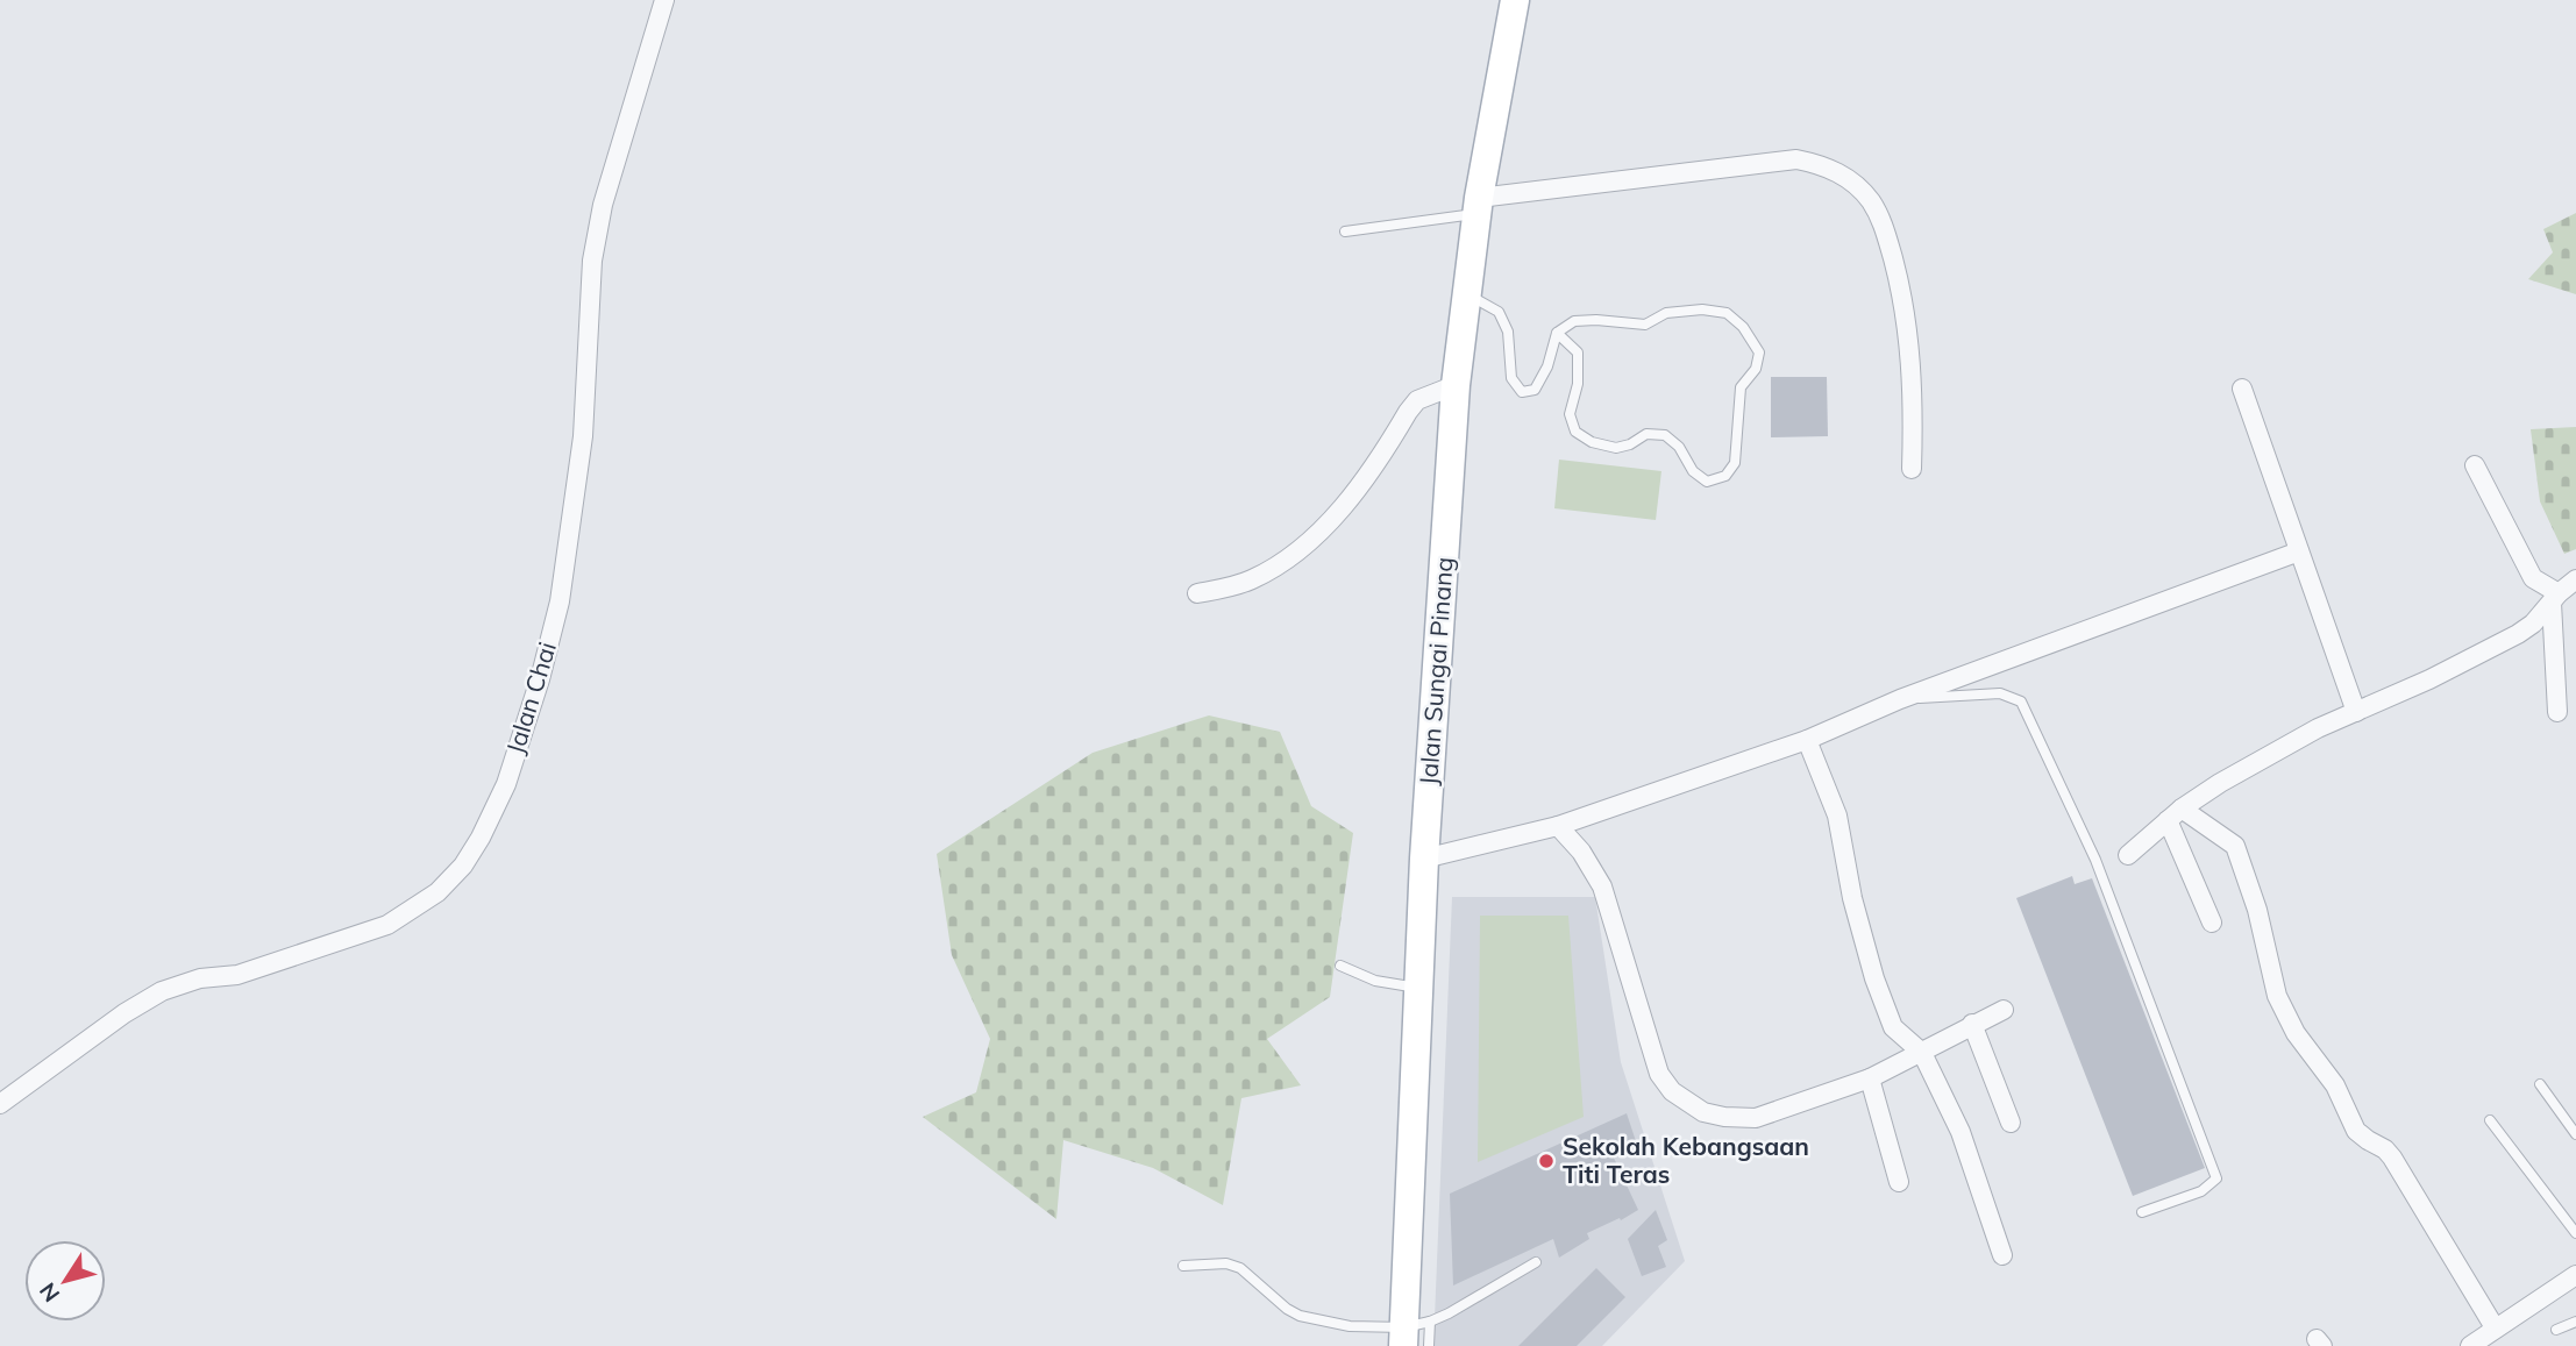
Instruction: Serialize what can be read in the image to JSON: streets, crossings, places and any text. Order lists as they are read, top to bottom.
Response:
{
  "streets": {
    "main road": ["Jalan Sungai Pinang"],
    "street": ["Jalan Chai"]
  },
  "places": ["Sekolah Kebangsaan Titi Teras"],
  "north": "bottom left"
}
